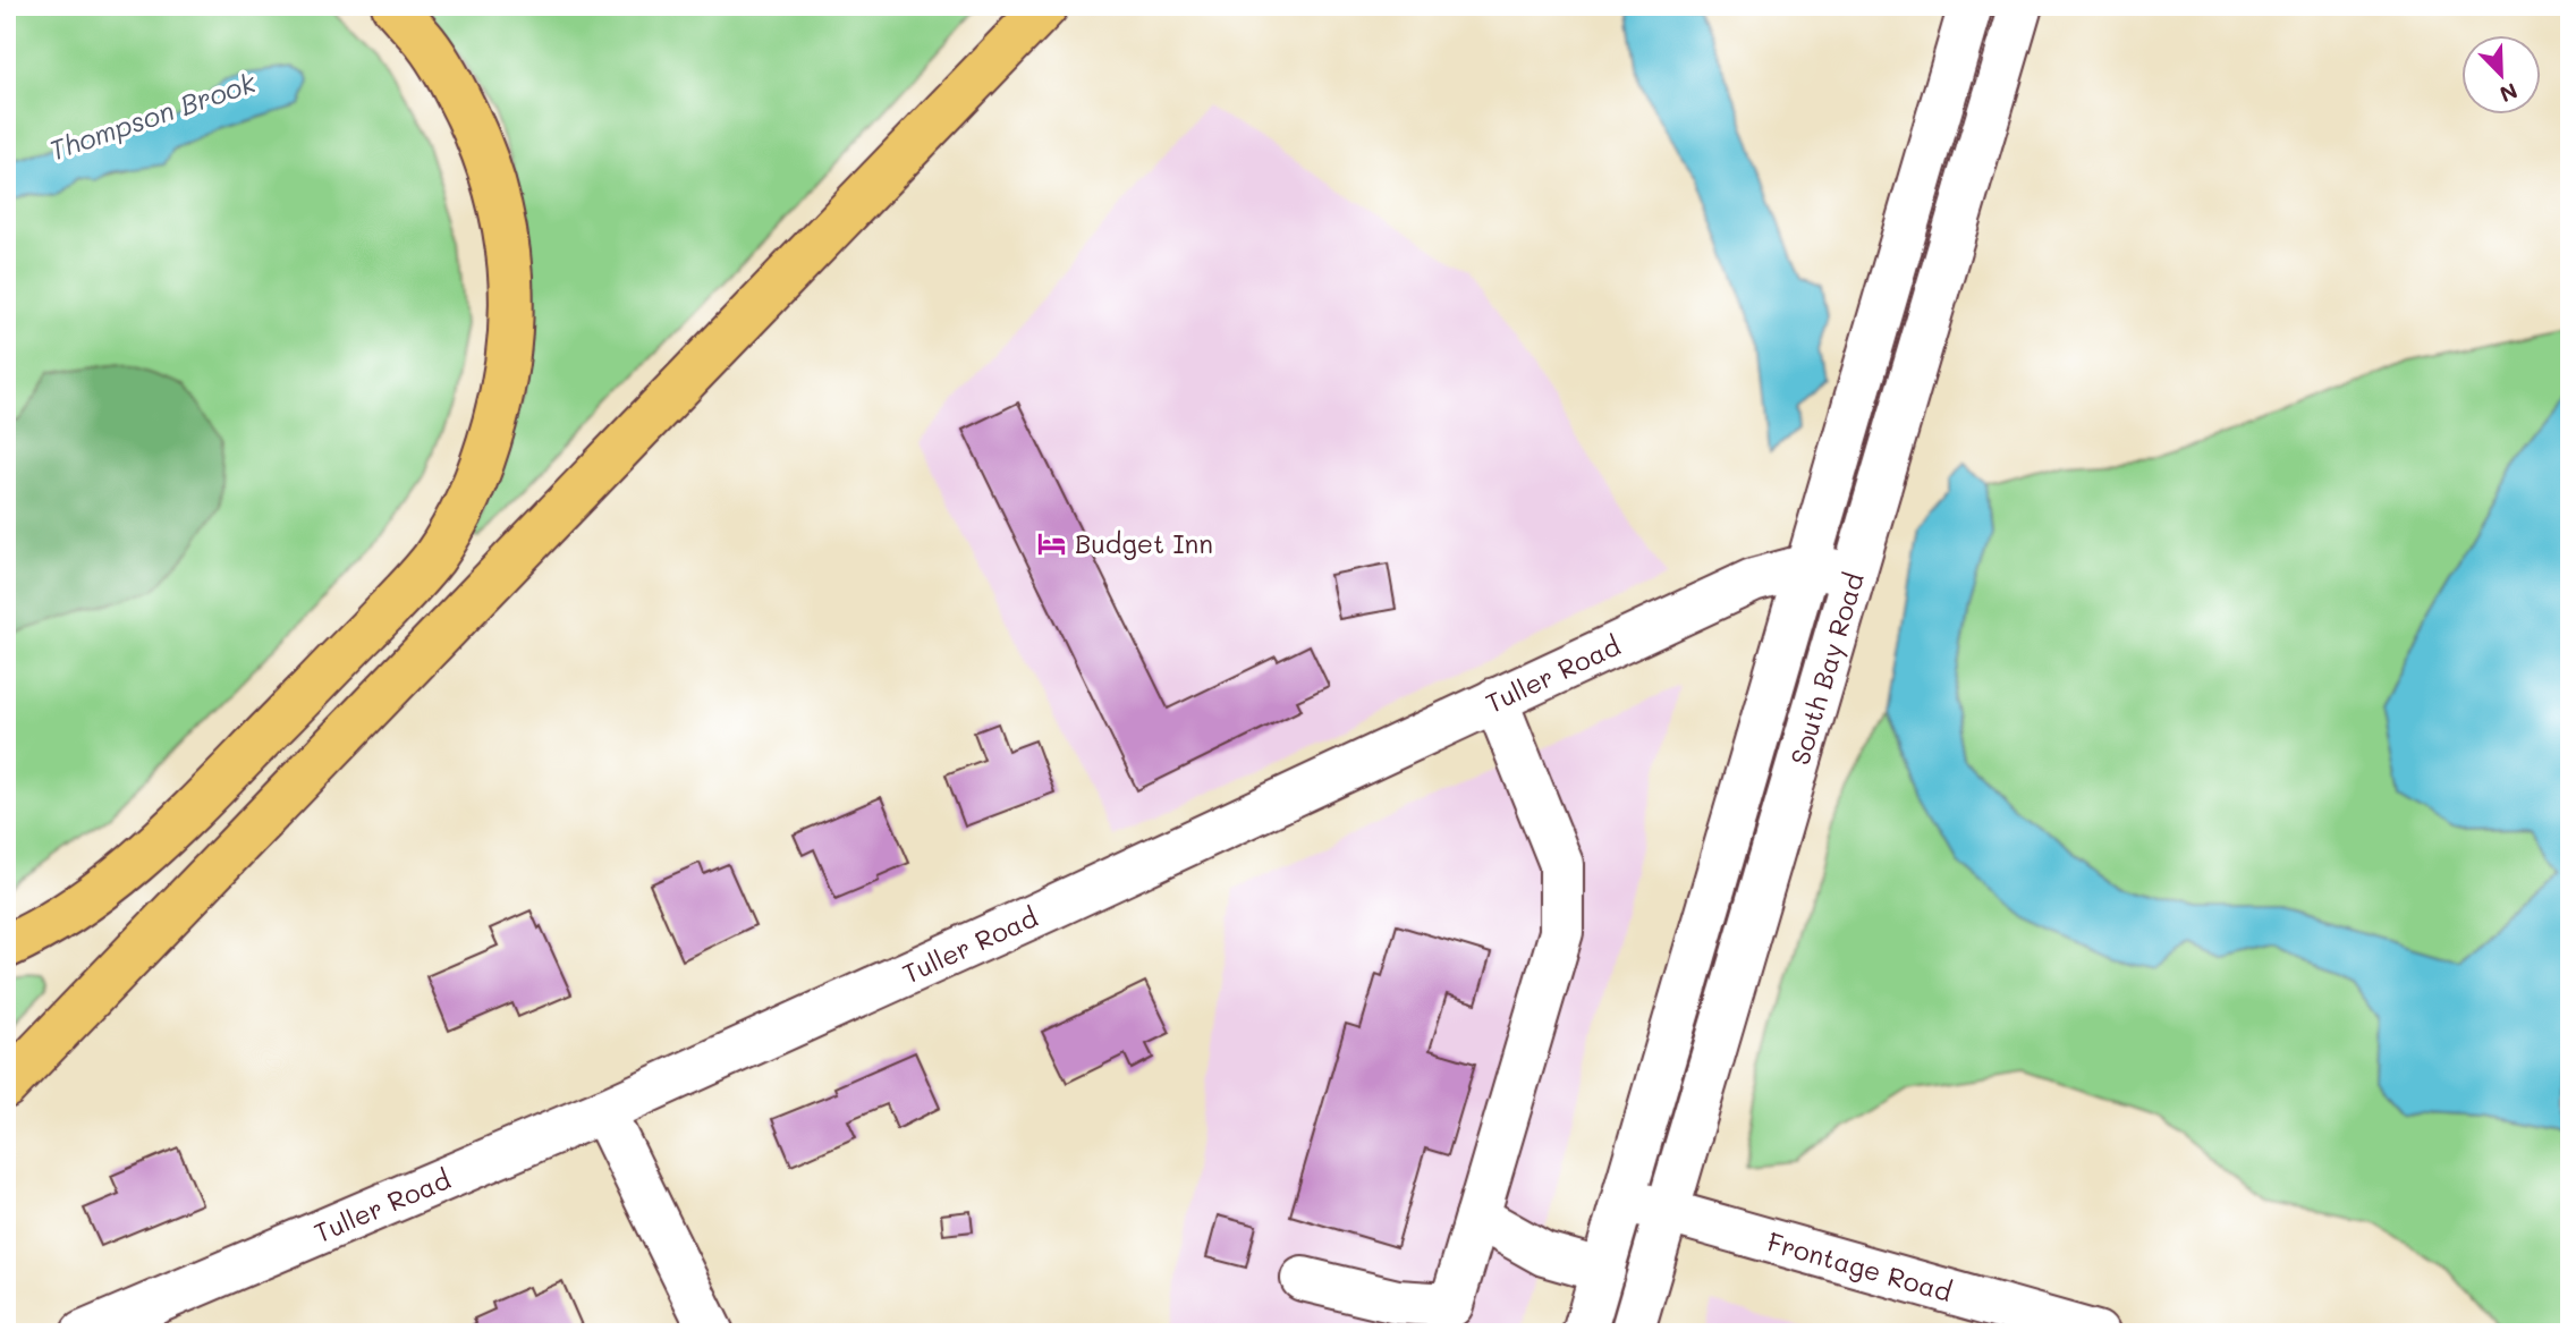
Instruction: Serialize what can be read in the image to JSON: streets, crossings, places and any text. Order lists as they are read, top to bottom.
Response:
{
  "streets": {
    "street": ["South Bay Road", "Tuller Road", "Frontage Road"]
  },
  "crossings": [
    ["South Bay Road", "Tuller Road"],
    ["South Bay Road", "Frontage Road"]
  ],
  "water": ["Thompson Brook"],
  "places": {
    "hotel": ["Budget Inn"]
  },
  "north": "bottom right"
}
